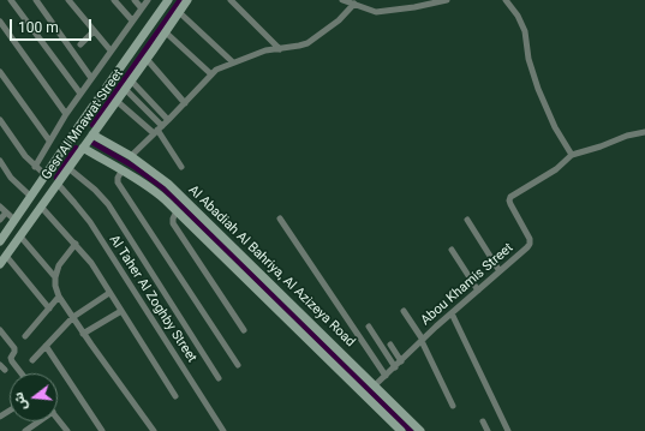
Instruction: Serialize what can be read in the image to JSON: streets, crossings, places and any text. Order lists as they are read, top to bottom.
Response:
{
  "streets": {
    "street": [
      "Gesr Al Mnawat Street",
      "Al Abadiah Al Bahriya, Al Azizeya Road",
      "Abou Khamis Street",
      "Al Taher Al Zoghby Street"
    ]
  },
  "crossings": [
    ["Gesr Al Mnawat Street", "Al Abadiah Al Bahriya, Al Azizeya Road"],
    ["Gesr Al Mnawat Street", "Al Taher Al Zoghby Street"],
    ["Al Abadiah Al Bahriya, Al Azizeya Road", "Abou Khamis Street"]
  ],
  "scale_bar": "100 m",
  "north": "left"
}
